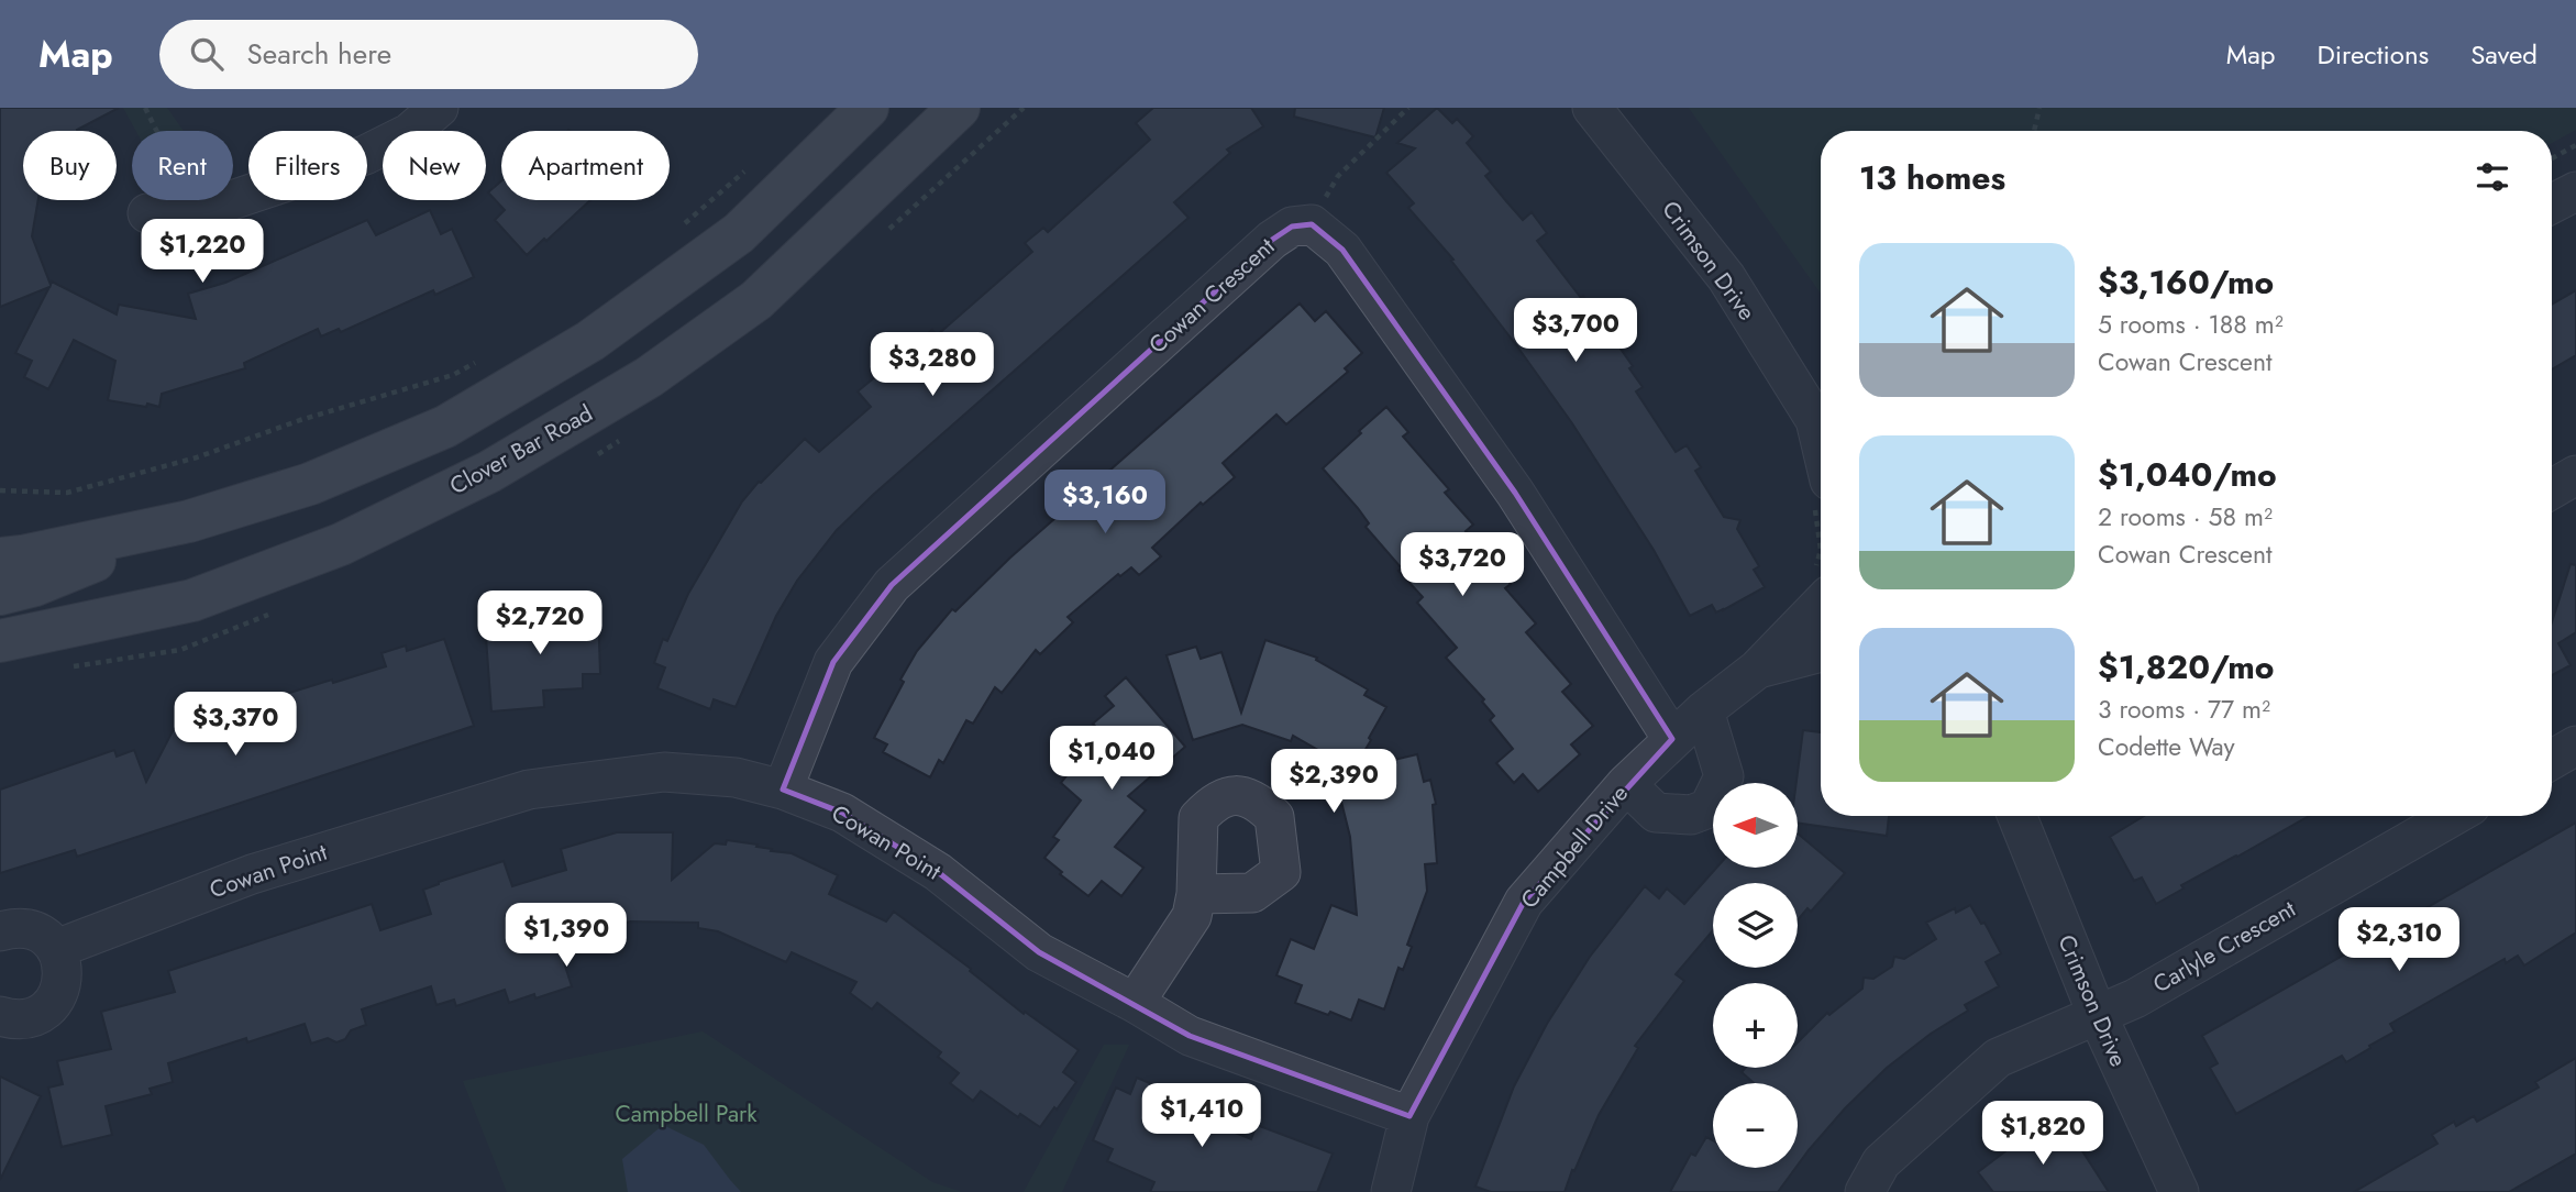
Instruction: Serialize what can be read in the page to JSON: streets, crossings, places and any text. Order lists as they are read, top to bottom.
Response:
{
  "streets": {
    "main road": ["Clover Bar Road"],
    "street": [
      "Crimson Drive",
      "Cowan Crescent",
      "Cowan Point",
      "Campbell Drive",
      "Carlyle Crescent"
    ]
  },
  "crossings": [
    ["Crimson Drive", "Carlyle Crescent"],
    ["Cowan Crescent", "Cowan Point"],
    ["Cowan Point", "Campbell Drive"]
  ],
  "parks": ["Campbell Park"],
  "north": "left",
  "page": {
    "header": "Map",
    "search": "Search here",
    "nav": ["Map", "Directions", "Saved"],
    "chip": [
      "Buy",
      "Rent",
      "Filters",
      "New",
      "Apartment"
    ],
    "heading": "13 homes",
    "price": [
      "$1,220",
      "$3,700",
      "$3,280",
      "$3,160",
      "$3,720",
      "$2,720",
      "$3,370",
      "$1,040",
      "$2,390",
      "$1,390",
      "$2,310",
      "$1,410",
      "$1,820"
    ],
    "list": [
      {
        "name": "$3,160/mo",
        "note": "5 rooms · 188 m² · Cowan Crescent"
      },
      {
        "name": "$1,040/mo",
        "note": "2 rooms · 58 m² · Cowan Crescent"
      },
      {
        "name": "$1,820/mo",
        "note": "3 rooms · 77 m² · Codette Way"
      }
    ],
    "map_buttons": ["+", "−"]
  }
}
